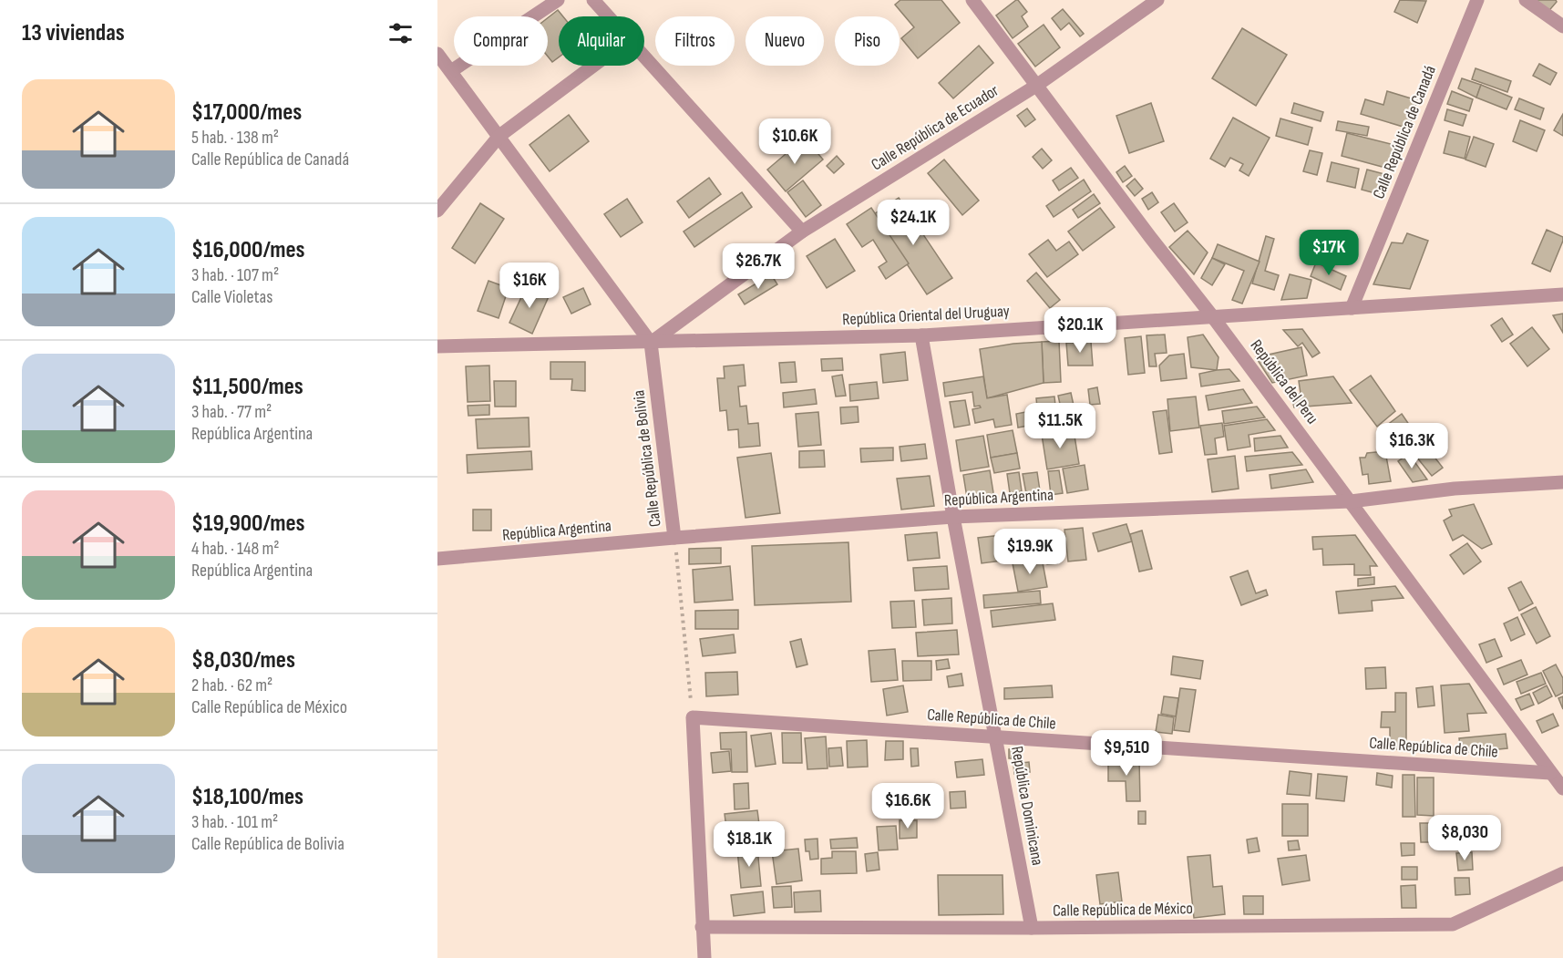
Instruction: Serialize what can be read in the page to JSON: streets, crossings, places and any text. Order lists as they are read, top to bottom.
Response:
{
  "streets": {
    "street": [
      "Calle República de Ecuador",
      "Calle República de Canadá",
      "República Oriental del Uruguay",
      "República del Peru",
      "Calle República de Bolivia",
      "República Argentina",
      "Calle República de Chile",
      "República Dominicana",
      "Calle República de México"
    ]
  },
  "crossings": [
    ["Calle República de Ecuador", "República Oriental del Uruguay"],
    ["Calle República de Ecuador", "República del Peru"],
    ["Calle República de Ecuador", "Calle República de Bolivia"],
    ["Calle República de Canadá", "República Oriental del Uruguay"],
    ["República Oriental del Uruguay", "República del Peru"],
    ["República Oriental del Uruguay", "Calle República de Bolivia"],
    ["República Oriental del Uruguay", "República Dominicana"],
    ["República del Peru", "República Argentina"],
    ["República del Peru", "Calle República de Chile"],
    ["Calle República de Bolivia", "República Argentina"],
    ["Calle República de Bolivia", "Calle República de Chile"],
    ["República Argentina", "República Dominicana"],
    ["Calle República de Chile", "República Dominicana"],
    ["República Dominicana", "Calle República de México"]
  ],
  "page": {
    "heading": "13 viviendas",
    "chip": [
      "Comprar",
      "Alquilar",
      "Filtros",
      "Nuevo",
      "Piso"
    ],
    "list": [
      {
        "name": "$17,000/mes",
        "note": "5 hab. · 138 m² · Calle República de Canadá"
      },
      {
        "name": "$16,000/mes",
        "note": "3 hab. · 107 m² · Calle Violetas"
      },
      {
        "name": "$11,500/mes",
        "note": "3 hab. · 77 m² · República Argentina"
      },
      {
        "name": "$19,900/mes",
        "note": "4 hab. · 148 m² · República Argentina"
      },
      {
        "name": "$8,030/mes",
        "note": "2 hab. · 62 m² · Calle República de México"
      },
      {
        "name": "$18,100/mes",
        "note": "3 hab. · 101 m² · Calle República de Bolivia"
      }
    ],
    "price": [
      "$10.6K",
      "$24.1K",
      "$17K",
      "$26.7K",
      "$16K",
      "$20.1K",
      "$11.5K",
      "$16.3K",
      "$19.9K",
      "$9,510",
      "$16.6K",
      "$8,030",
      "$18.1K"
    ]
  }
}
